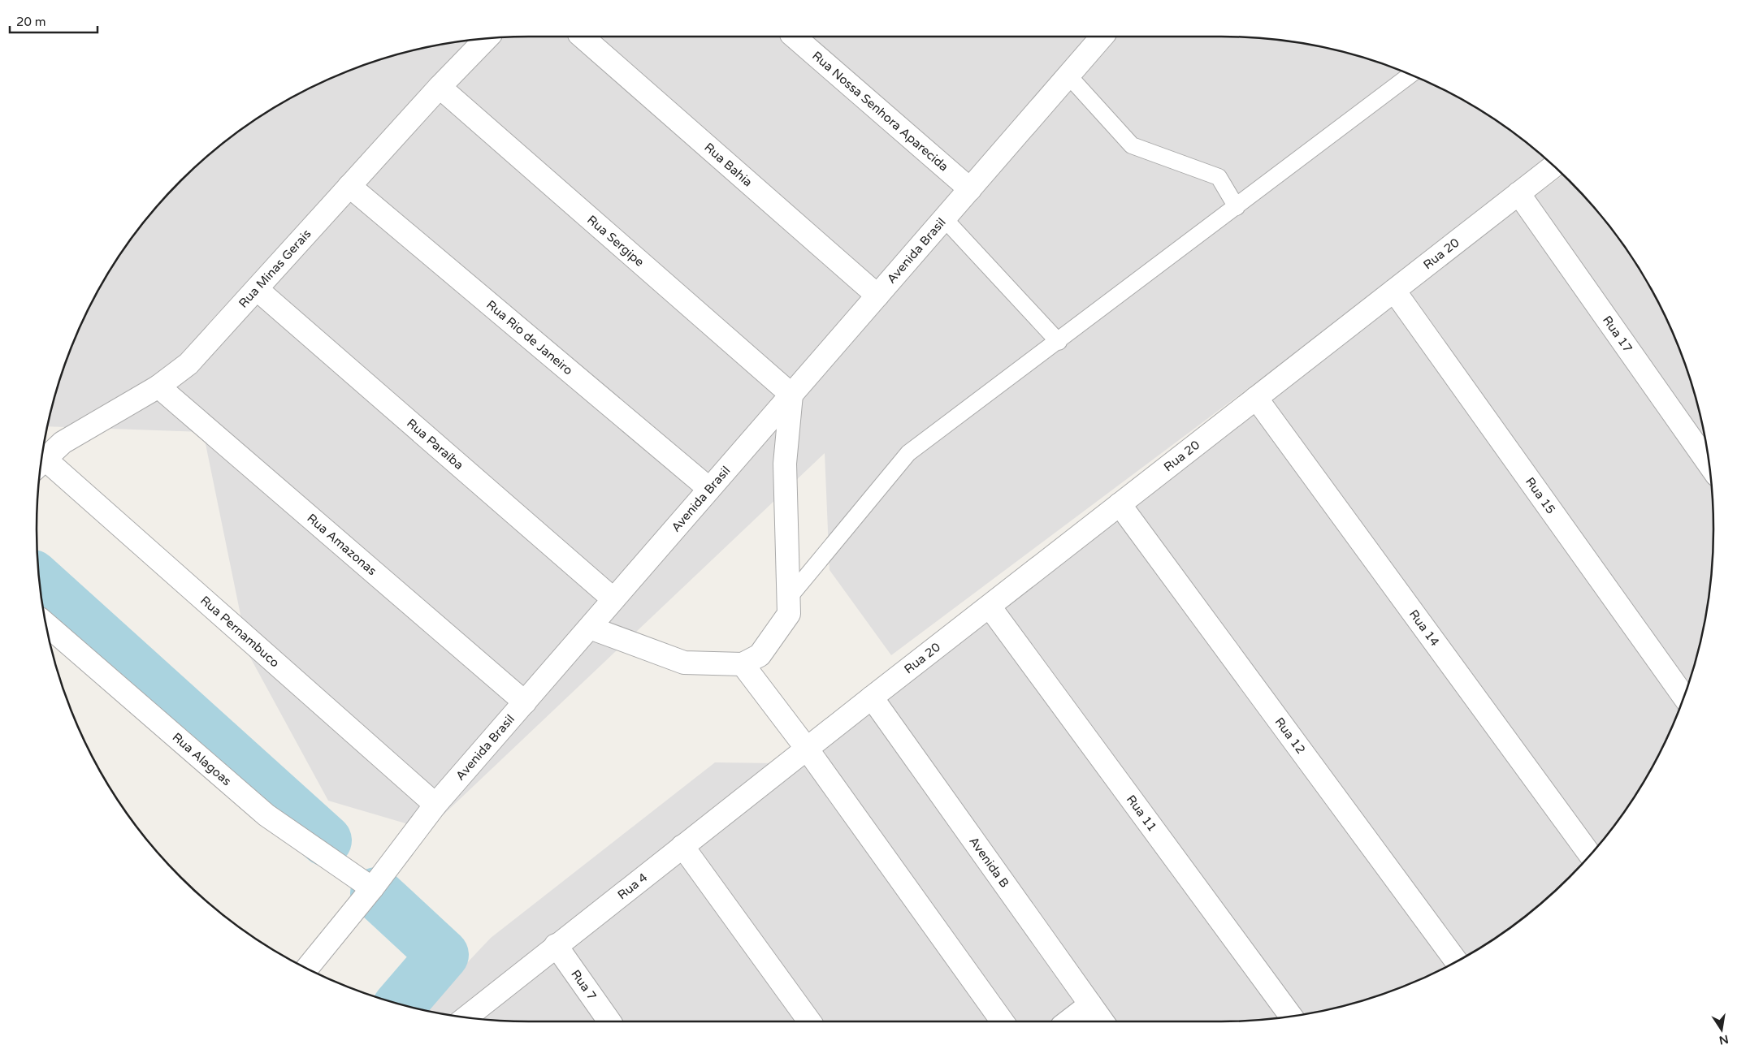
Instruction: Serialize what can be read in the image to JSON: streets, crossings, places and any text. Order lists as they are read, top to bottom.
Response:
{
  "streets": {
    "street": [
      "Rua Nossa Senhora Aparecida",
      "Rua Bahia",
      "Rua Sergipe",
      "Avenida Brasil",
      "Rua 20",
      "Rua Minas Gerais",
      "Rua 17",
      "Rua Rio de Janeiro",
      "Rua Paraíba",
      "Rua 15",
      "Rua Amazonas",
      "Rua 14",
      "Rua Pernambuco",
      "Rua 12",
      "Rua Alagoas",
      "Rua 11",
      "Avenida B",
      "Rua 4",
      "Rua 7"
    ]
  },
  "crossings": [
    ["Rua Nossa Senhora Aparecida", "Avenida Brasil"],
    ["Rua Bahia", "Avenida Brasil"],
    ["Rua Sergipe", "Avenida Brasil"],
    ["Rua Sergipe", "Rua Minas Gerais"],
    ["Avenida Brasil", "Rua Rio de Janeiro"],
    ["Avenida Brasil", "Rua Paraíba"],
    ["Avenida Brasil", "Rua Amazonas"],
    ["Avenida Brasil", "Rua Pernambuco"],
    ["Avenida Brasil", "Rua Alagoas"],
    ["Rua 20", "Rua 17"],
    ["Rua 20", "Rua 15"],
    ["Rua 20", "Rua 14"],
    ["Rua 20", "Rua 12"],
    ["Rua 20", "Rua 11"],
    ["Rua 20", "Avenida B"],
    ["Rua 20", "Rua 4"],
    ["Rua Minas Gerais", "Rua Rio de Janeiro"],
    ["Rua Minas Gerais", "Rua Paraíba"],
    ["Rua Minas Gerais", "Rua Amazonas"],
    ["Rua 4", "Rua 7"]
  ],
  "scale_bar": "20 m",
  "north": "bottom"
}
